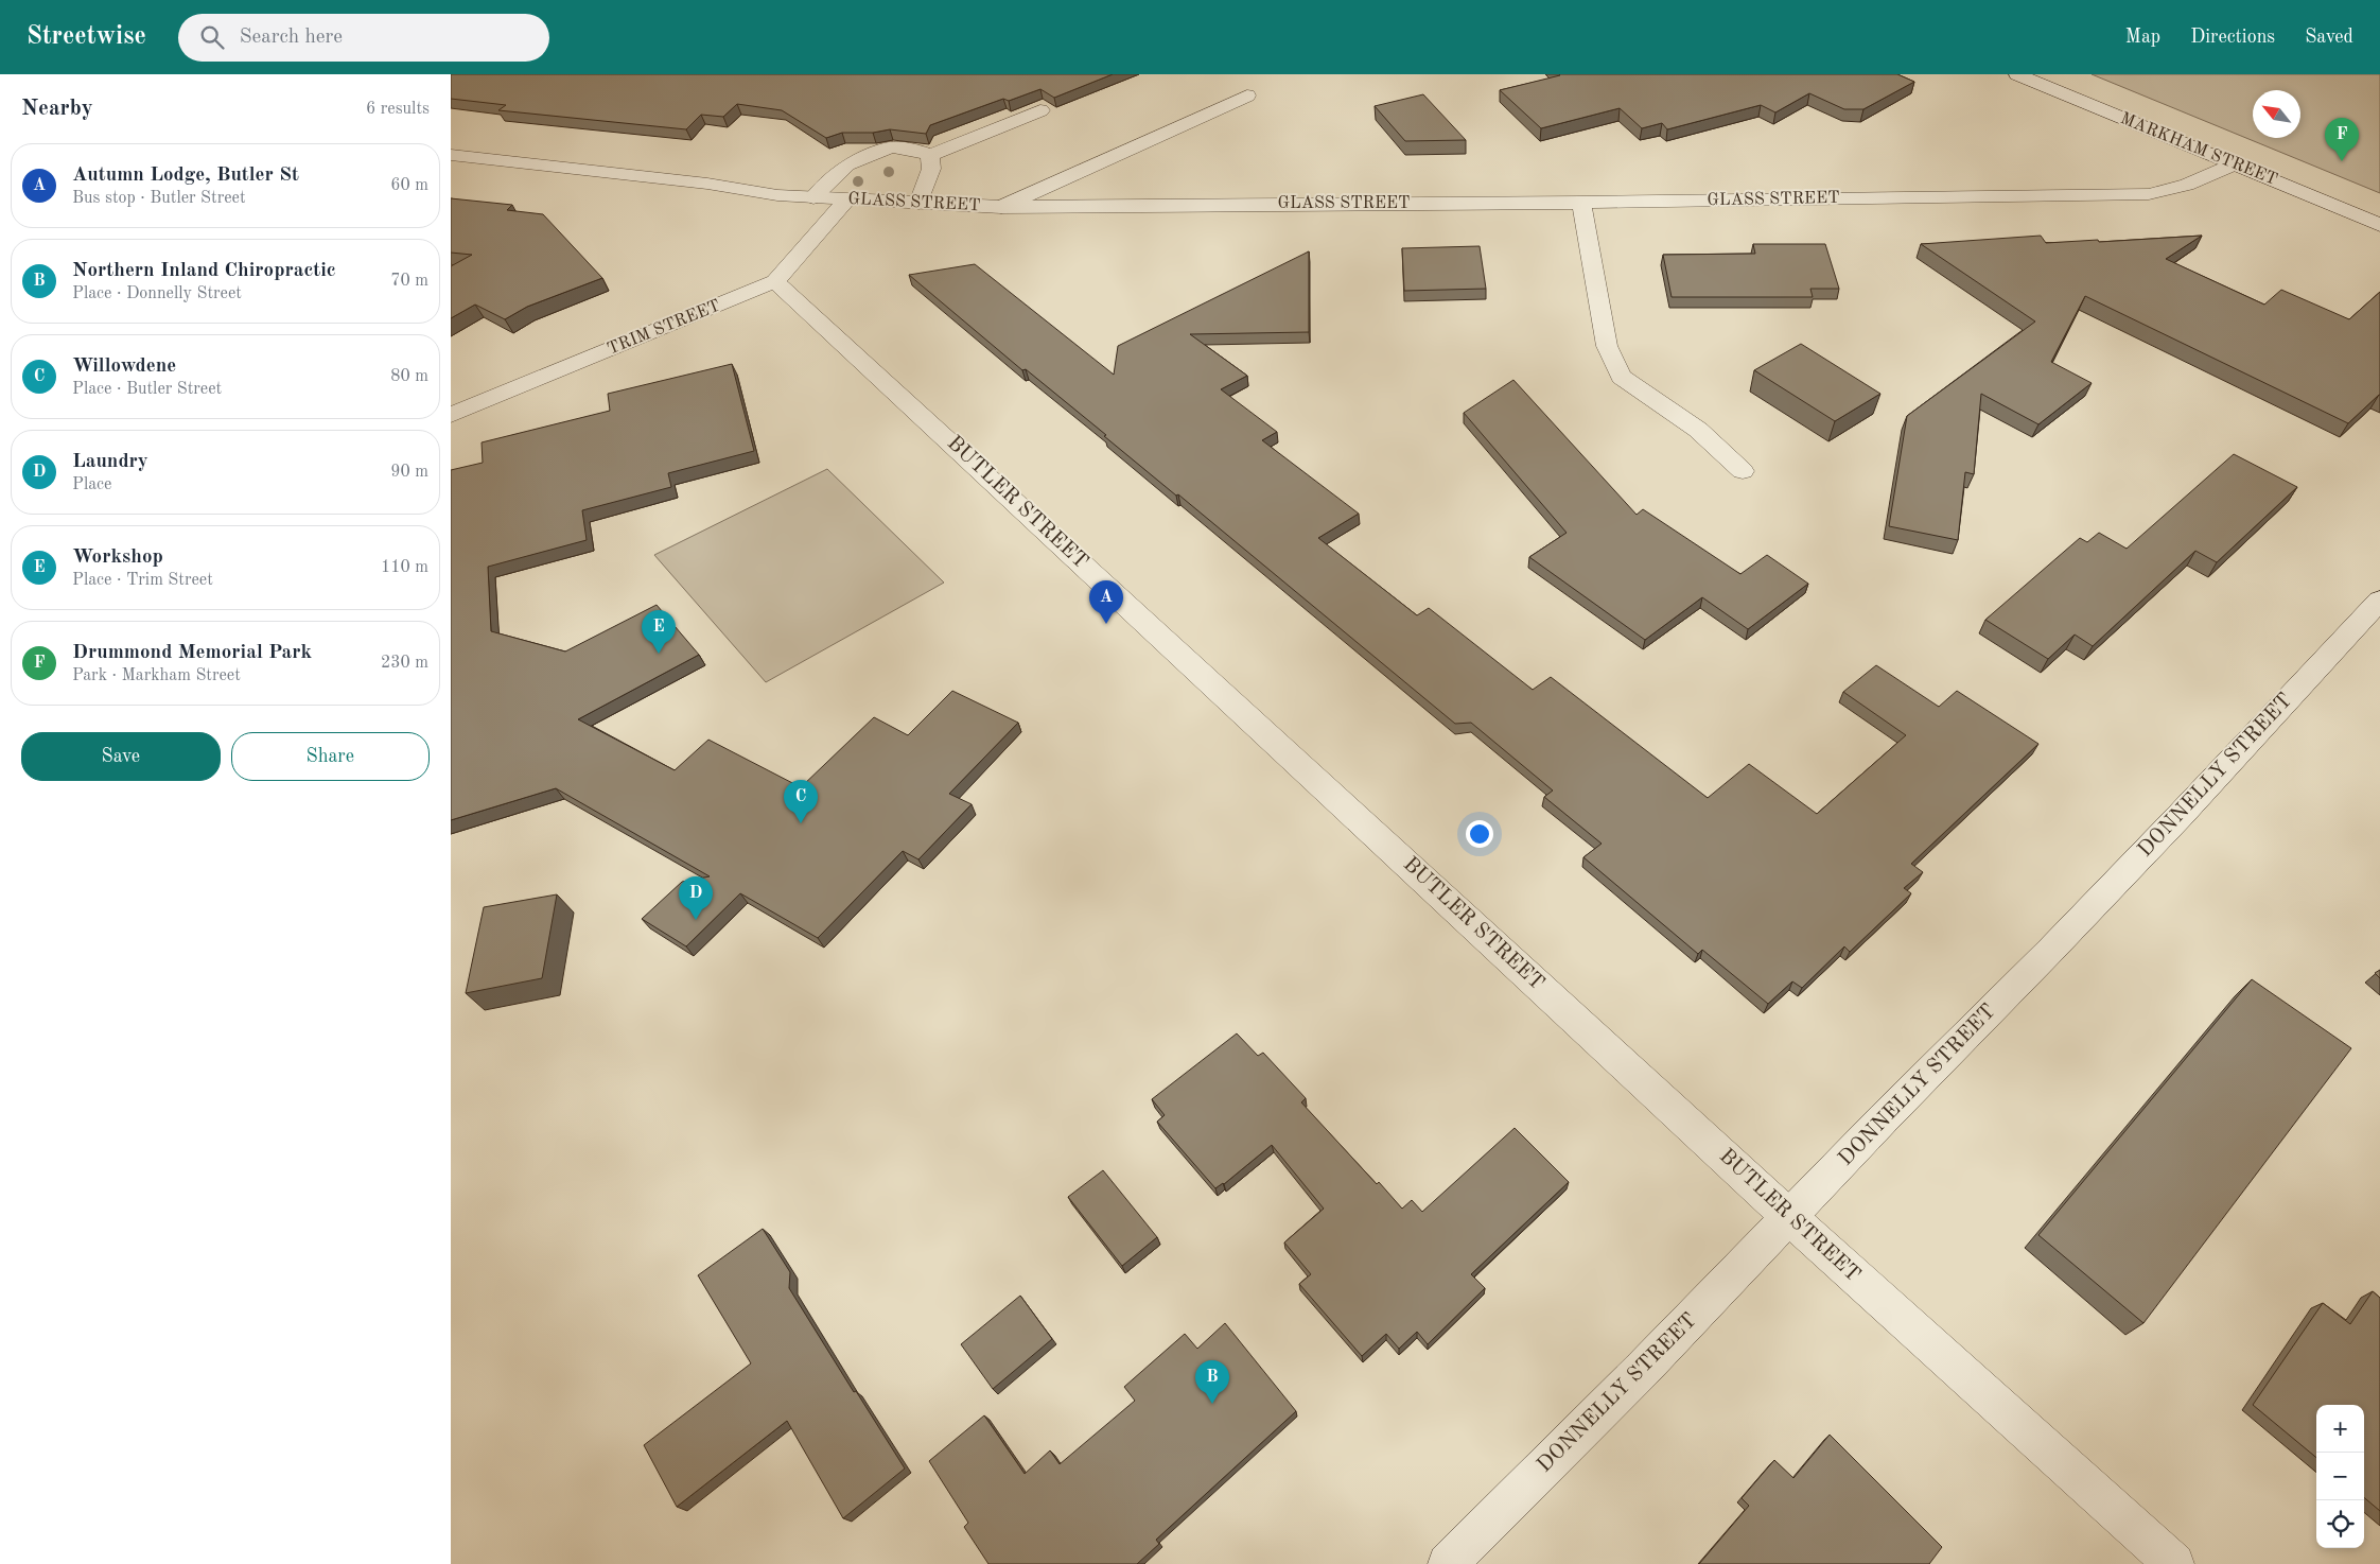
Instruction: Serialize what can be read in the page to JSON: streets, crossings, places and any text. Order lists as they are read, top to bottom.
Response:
{
  "streets": {
    "street": [
      "MARKHAM STREET",
      "GLASS STREET",
      "TRIM STREET",
      "BUTLER STREET",
      "DONNELLY STREET"
    ]
  },
  "crossings": [
    ["MARKHAM STREET", "GLASS STREET"],
    ["GLASS STREET", "TRIM STREET"],
    ["TRIM STREET", "BUTLER STREET"],
    ["BUTLER STREET", "DONNELLY STREET"]
  ],
  "north": "top left",
  "page": {
    "header": "Streetwise",
    "search": "Search here",
    "nav": ["Map", "Directions", "Saved"],
    "heading": ["Nearby", "6 results"],
    "pins": [
      "F",
      "A",
      "E",
      "C",
      "D",
      "B"
    ],
    "list": [
      {
        "mark": "A",
        "name": "Autumn Lodge, Butler St",
        "note": "Bus stop · Butler Street",
        "value": "60 m"
      },
      {
        "mark": "B",
        "name": "Northern Inland Chiropractic",
        "note": "Place · Donnelly Street",
        "value": "70 m"
      },
      {
        "mark": "C",
        "name": "Willowdene",
        "note": "Place · Butler Street",
        "value": "80 m"
      },
      {
        "mark": "D",
        "name": "Laundry",
        "note": "Place",
        "value": "90 m"
      },
      {
        "mark": "E",
        "name": "Workshop",
        "note": "Place · Trim Street",
        "value": "110 m"
      },
      {
        "mark": "F",
        "name": "Drummond Memorial Park",
        "note": "Park · Markham Street",
        "value": "230 m"
      }
    ],
    "buttons": ["Save", "Share"],
    "map_buttons": ["+", "−"]
  }
}
